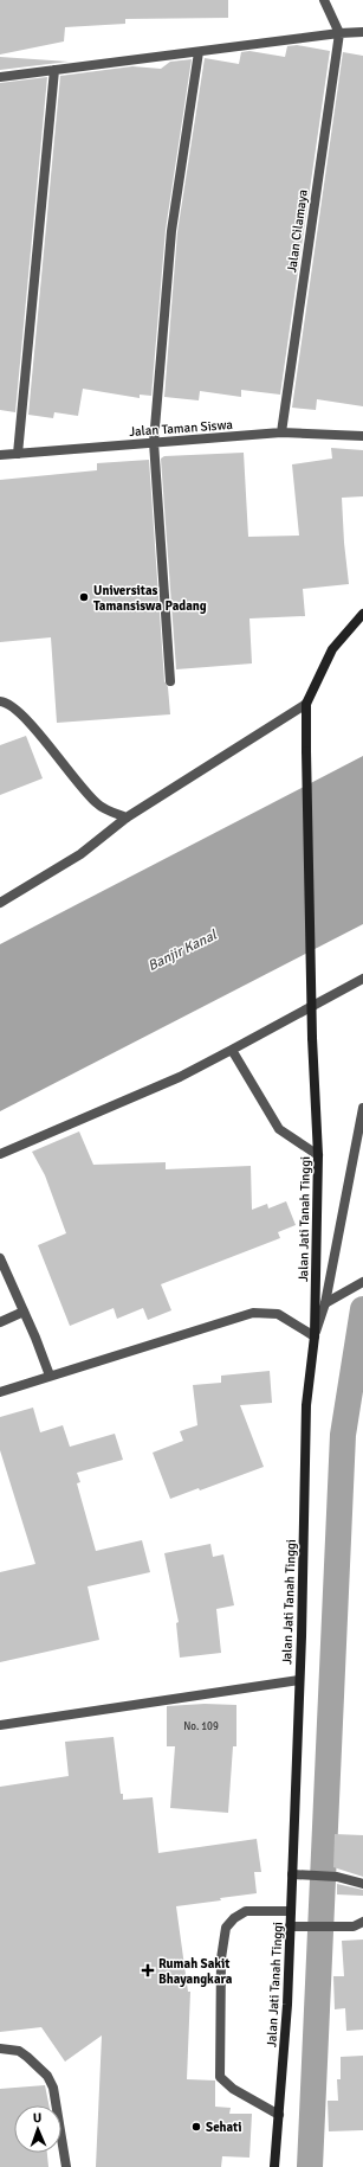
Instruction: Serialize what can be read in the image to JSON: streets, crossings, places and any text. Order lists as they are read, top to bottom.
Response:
{
  "streets": {
    "main road": ["Jalan Jati Tanah Tinggi"],
    "street": ["Jalan Cilamaya", "Jalan Taman Siswa"]
  },
  "crossings": [
    ["Jalan Cilamaya", "Jalan Taman Siswa"]
  ],
  "water": ["Banjir Kanal"],
  "places": {
    "other": ["Universitas Tamansiswa Padang", "Sehati"],
    "health": ["Rumah Sakit Bhayangkara"]
  },
  "house_numbers": ["No. 109"],
  "north": "top"
}
